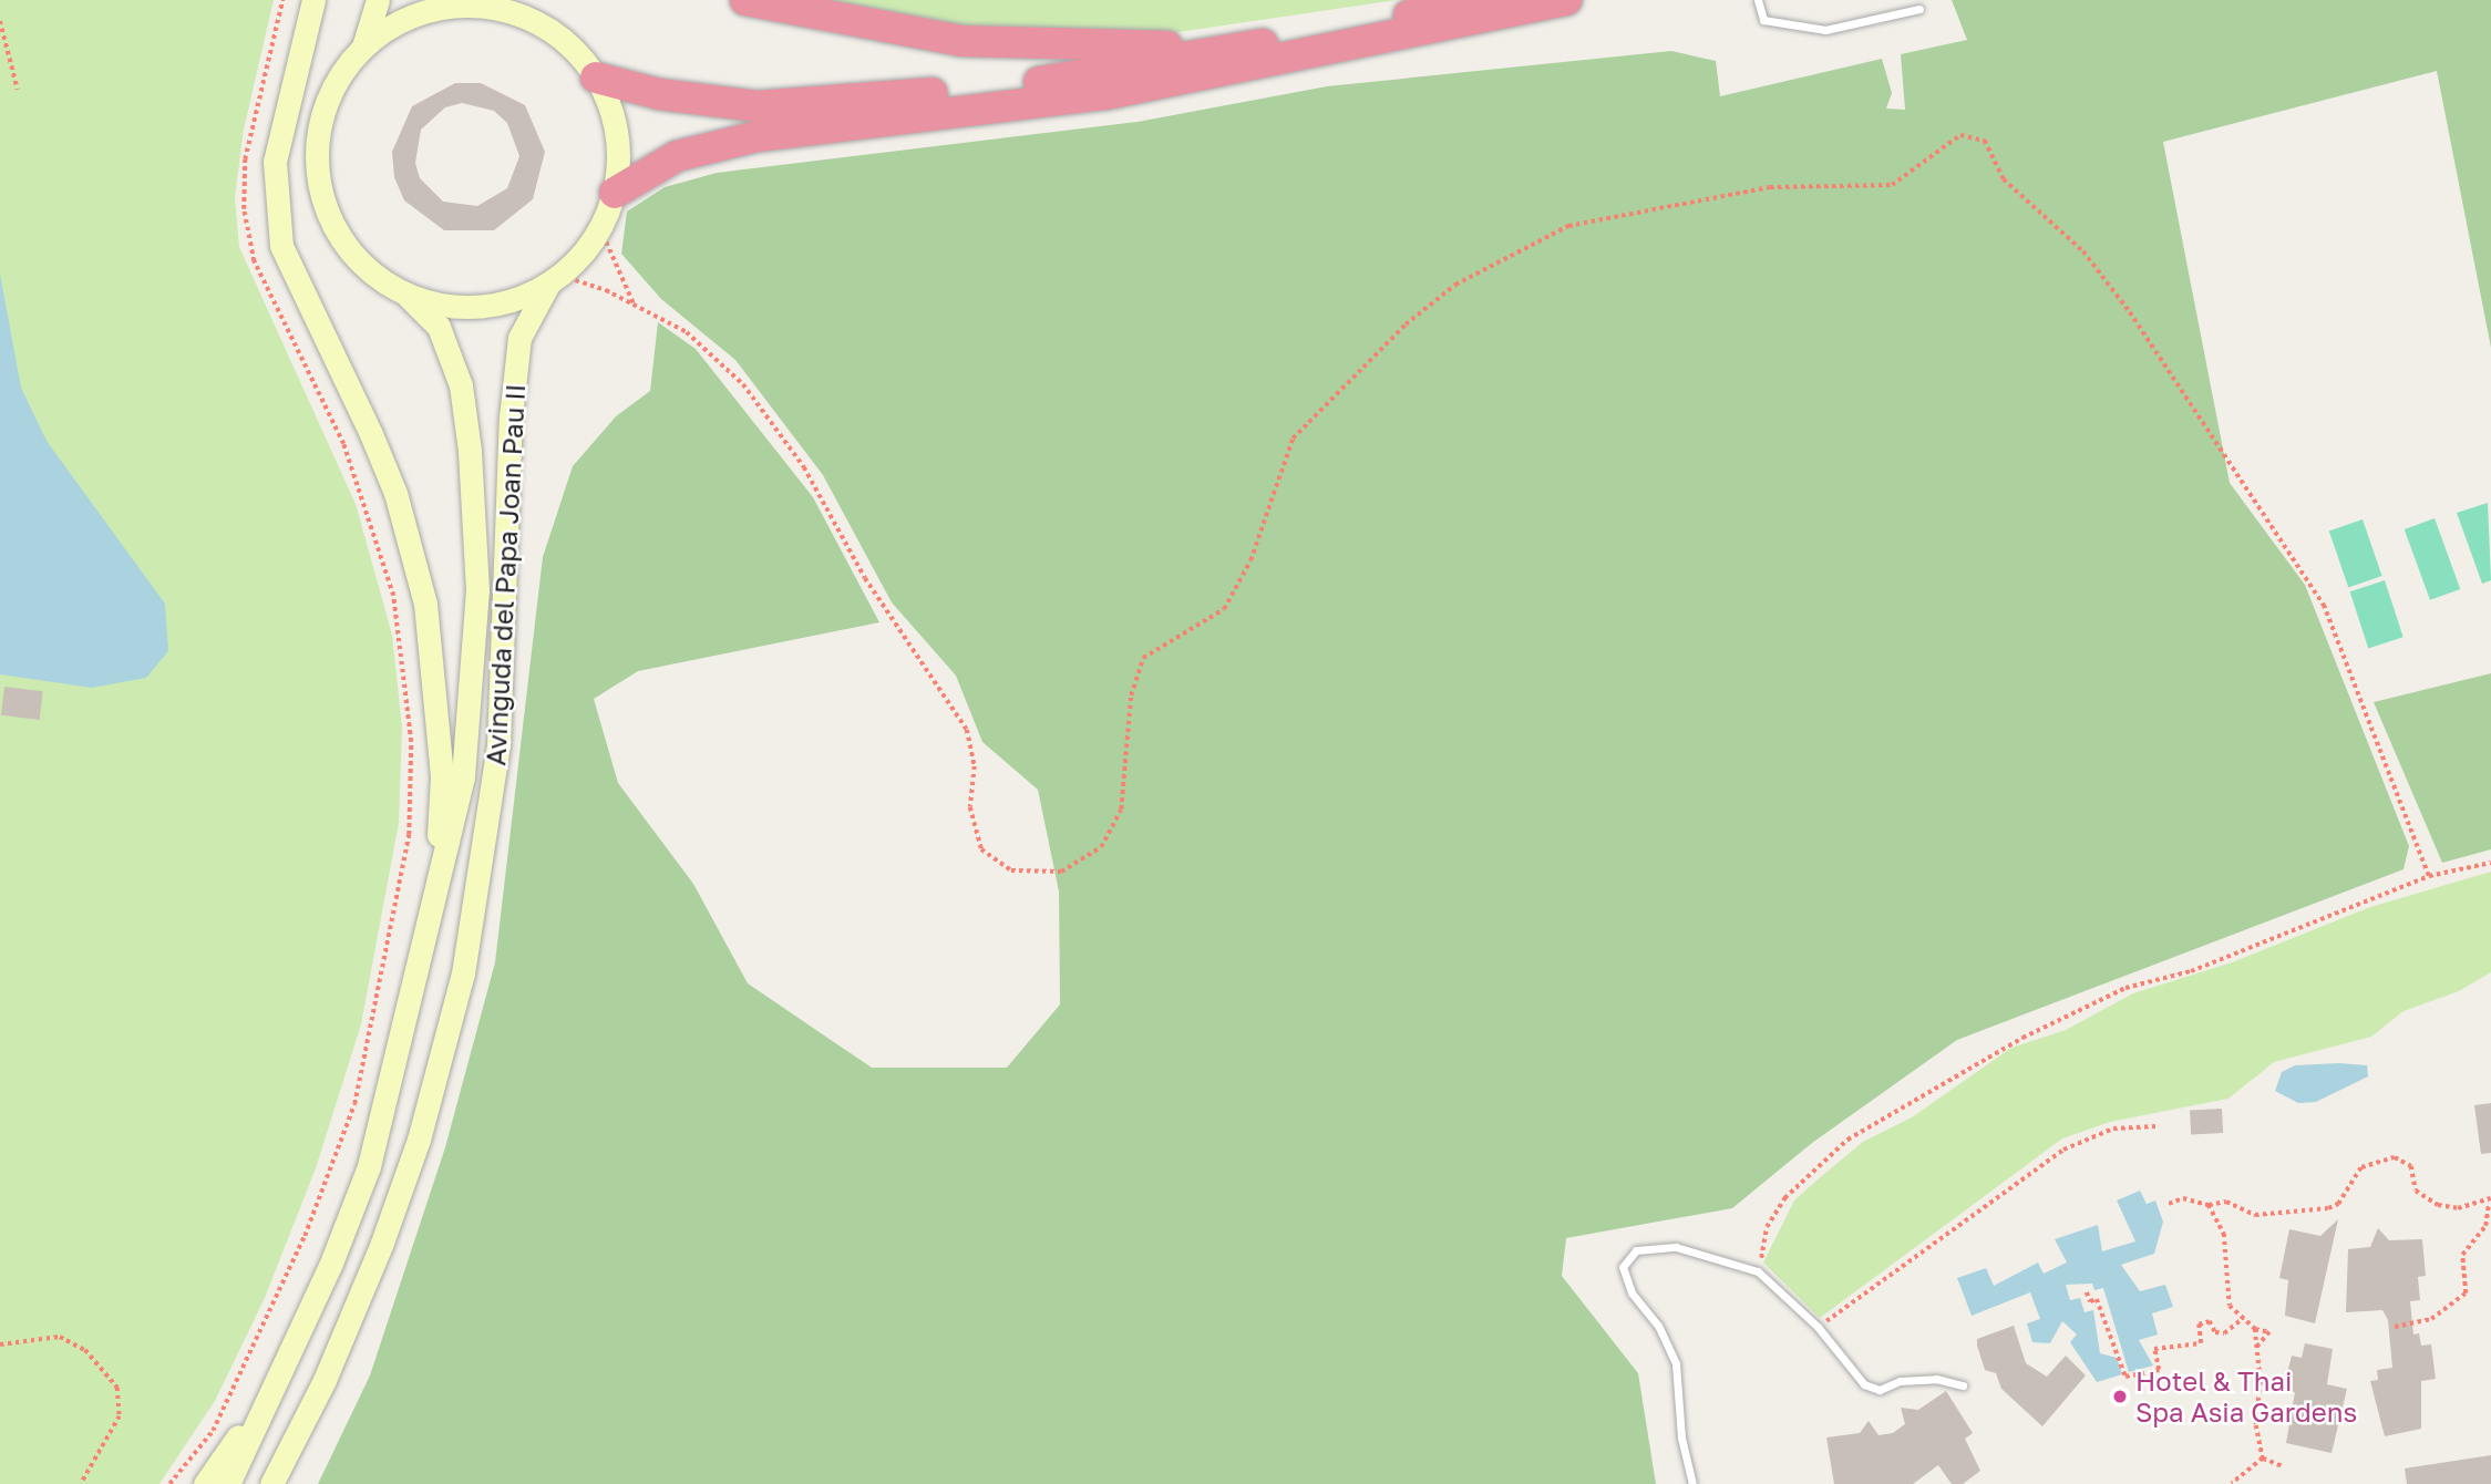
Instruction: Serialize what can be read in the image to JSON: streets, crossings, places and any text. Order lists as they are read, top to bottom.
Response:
{
  "streets": {
    "main road": ["Avinguda del Papa Joan Pau II"]
  },
  "places": ["Hotel & Thai Spa Asia Gardens"]
}
